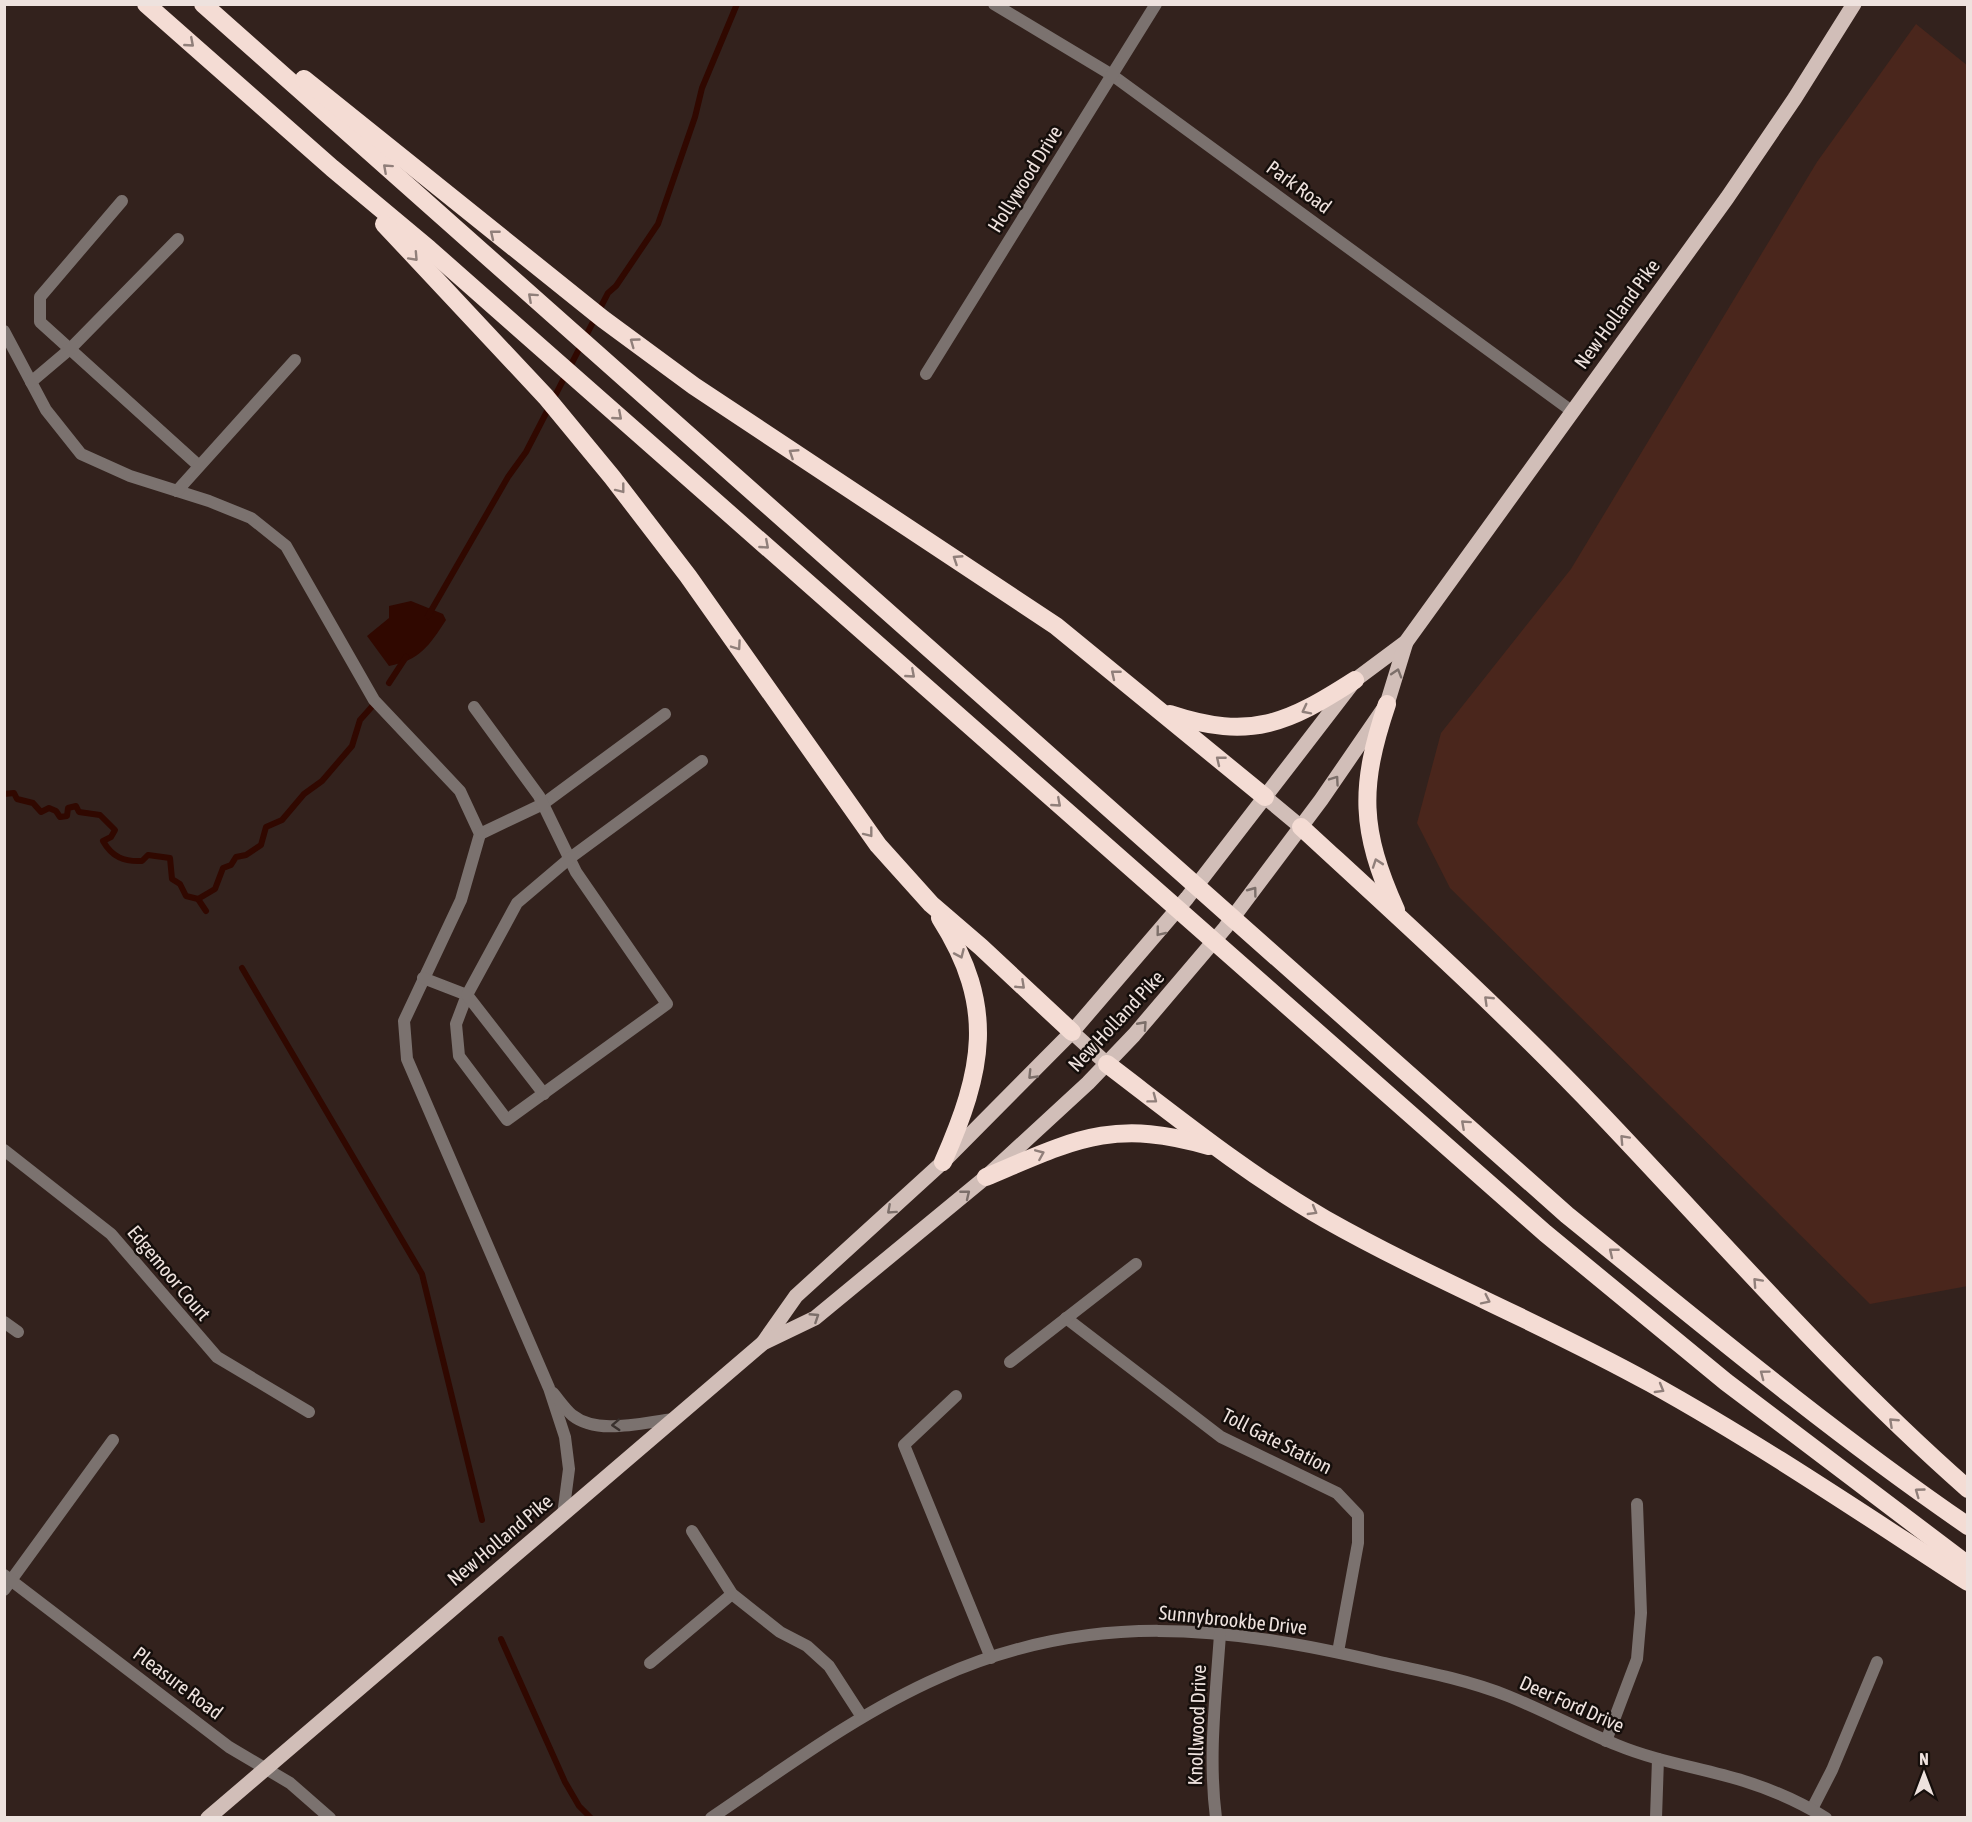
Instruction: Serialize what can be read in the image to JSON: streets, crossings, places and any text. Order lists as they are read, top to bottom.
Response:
{
  "streets": {
    "main road": ["New Holland Pike"],
    "street": [
      "Hollywood Drive",
      "Park Road",
      "Edgemoor Court",
      "Toll Gate Station",
      "Sunnybrookbe Drive",
      "Pleasure Road",
      "Deer Ford Drive",
      "Knollwood Drive"
    ]
  },
  "crossings": [
    ["Hollywood Drive", "Park Road"],
    ["Park Road", "New Holland Pike"],
    ["New Holland Pike", "Pleasure Road"],
    ["Toll Gate Station", "Sunnybrookbe Drive"],
    ["Sunnybrookbe Drive", "Deer Ford Drive"],
    ["Sunnybrookbe Drive", "Knollwood Drive"]
  ],
  "north": "top"
}
